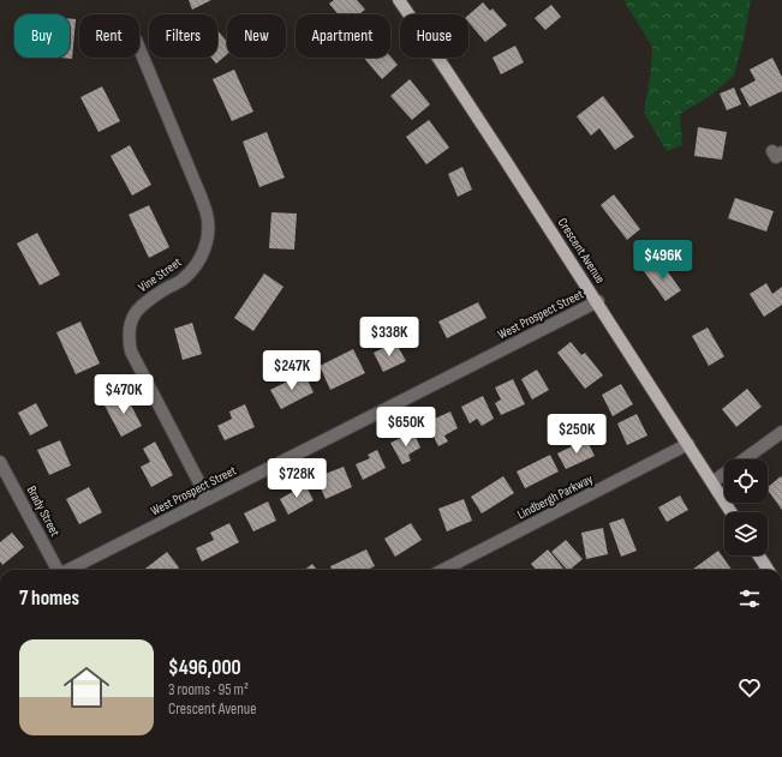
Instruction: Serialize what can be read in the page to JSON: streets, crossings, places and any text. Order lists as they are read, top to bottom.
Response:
{
  "streets": {
    "main road": ["Crescent Avenue"],
    "street": [
      "Vine Street",
      "West Prospect Street",
      "Lindbergh Parkway",
      "Brady Street"
    ]
  },
  "crossings": [
    ["Crescent Avenue", "West Prospect Street"],
    ["Crescent Avenue", "Lindbergh Parkway"],
    ["Vine Street", "West Prospect Street"]
  ],
  "page": {
    "chip": [
      "Buy",
      "Rent",
      "Filters",
      "New",
      "Apartment",
      "House"
    ],
    "price": [
      "$496K",
      "$338K",
      "$247K",
      "$470K",
      "$650K",
      "$250K",
      "$728K"
    ],
    "heading": "7 homes",
    "list": [
      {
        "name": "$496,000",
        "note": "3 rooms · 95 m² · Crescent Avenue"
      }
    ]
  }
}
